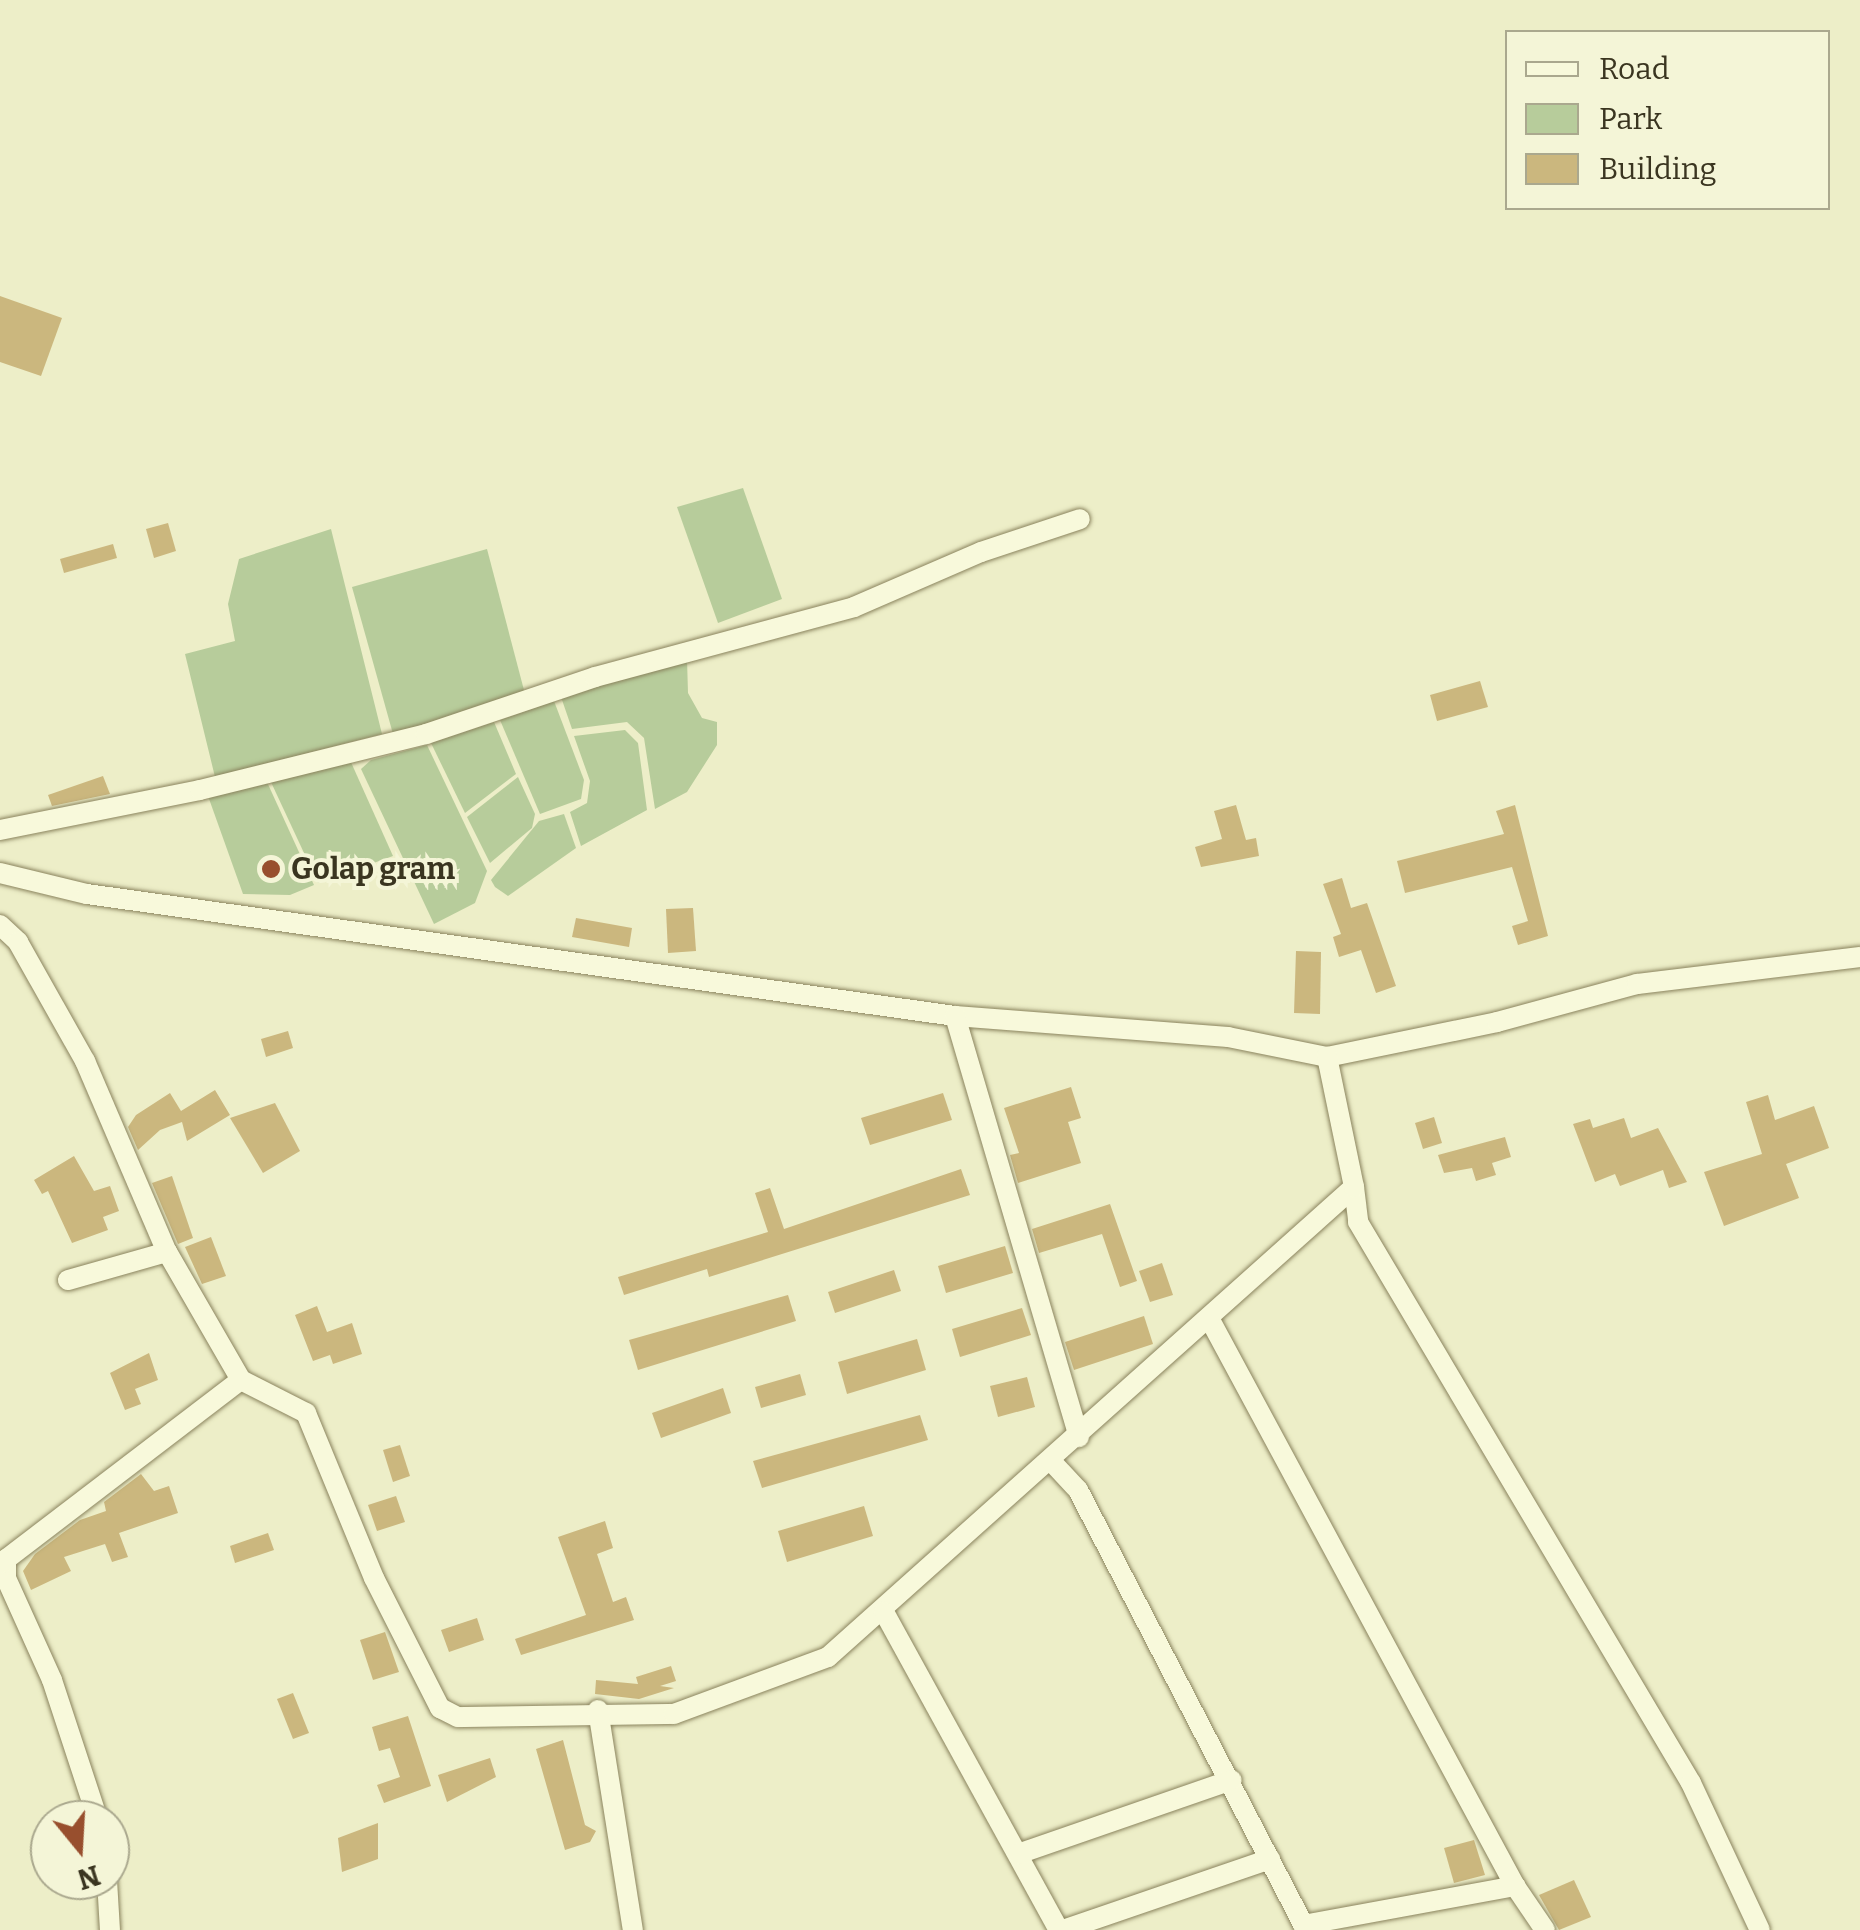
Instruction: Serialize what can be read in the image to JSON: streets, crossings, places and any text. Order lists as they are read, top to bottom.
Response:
{
  "places": ["Golap gram"],
  "legend": ["Road", "Park", "Building"],
  "north": "bottom"
}
